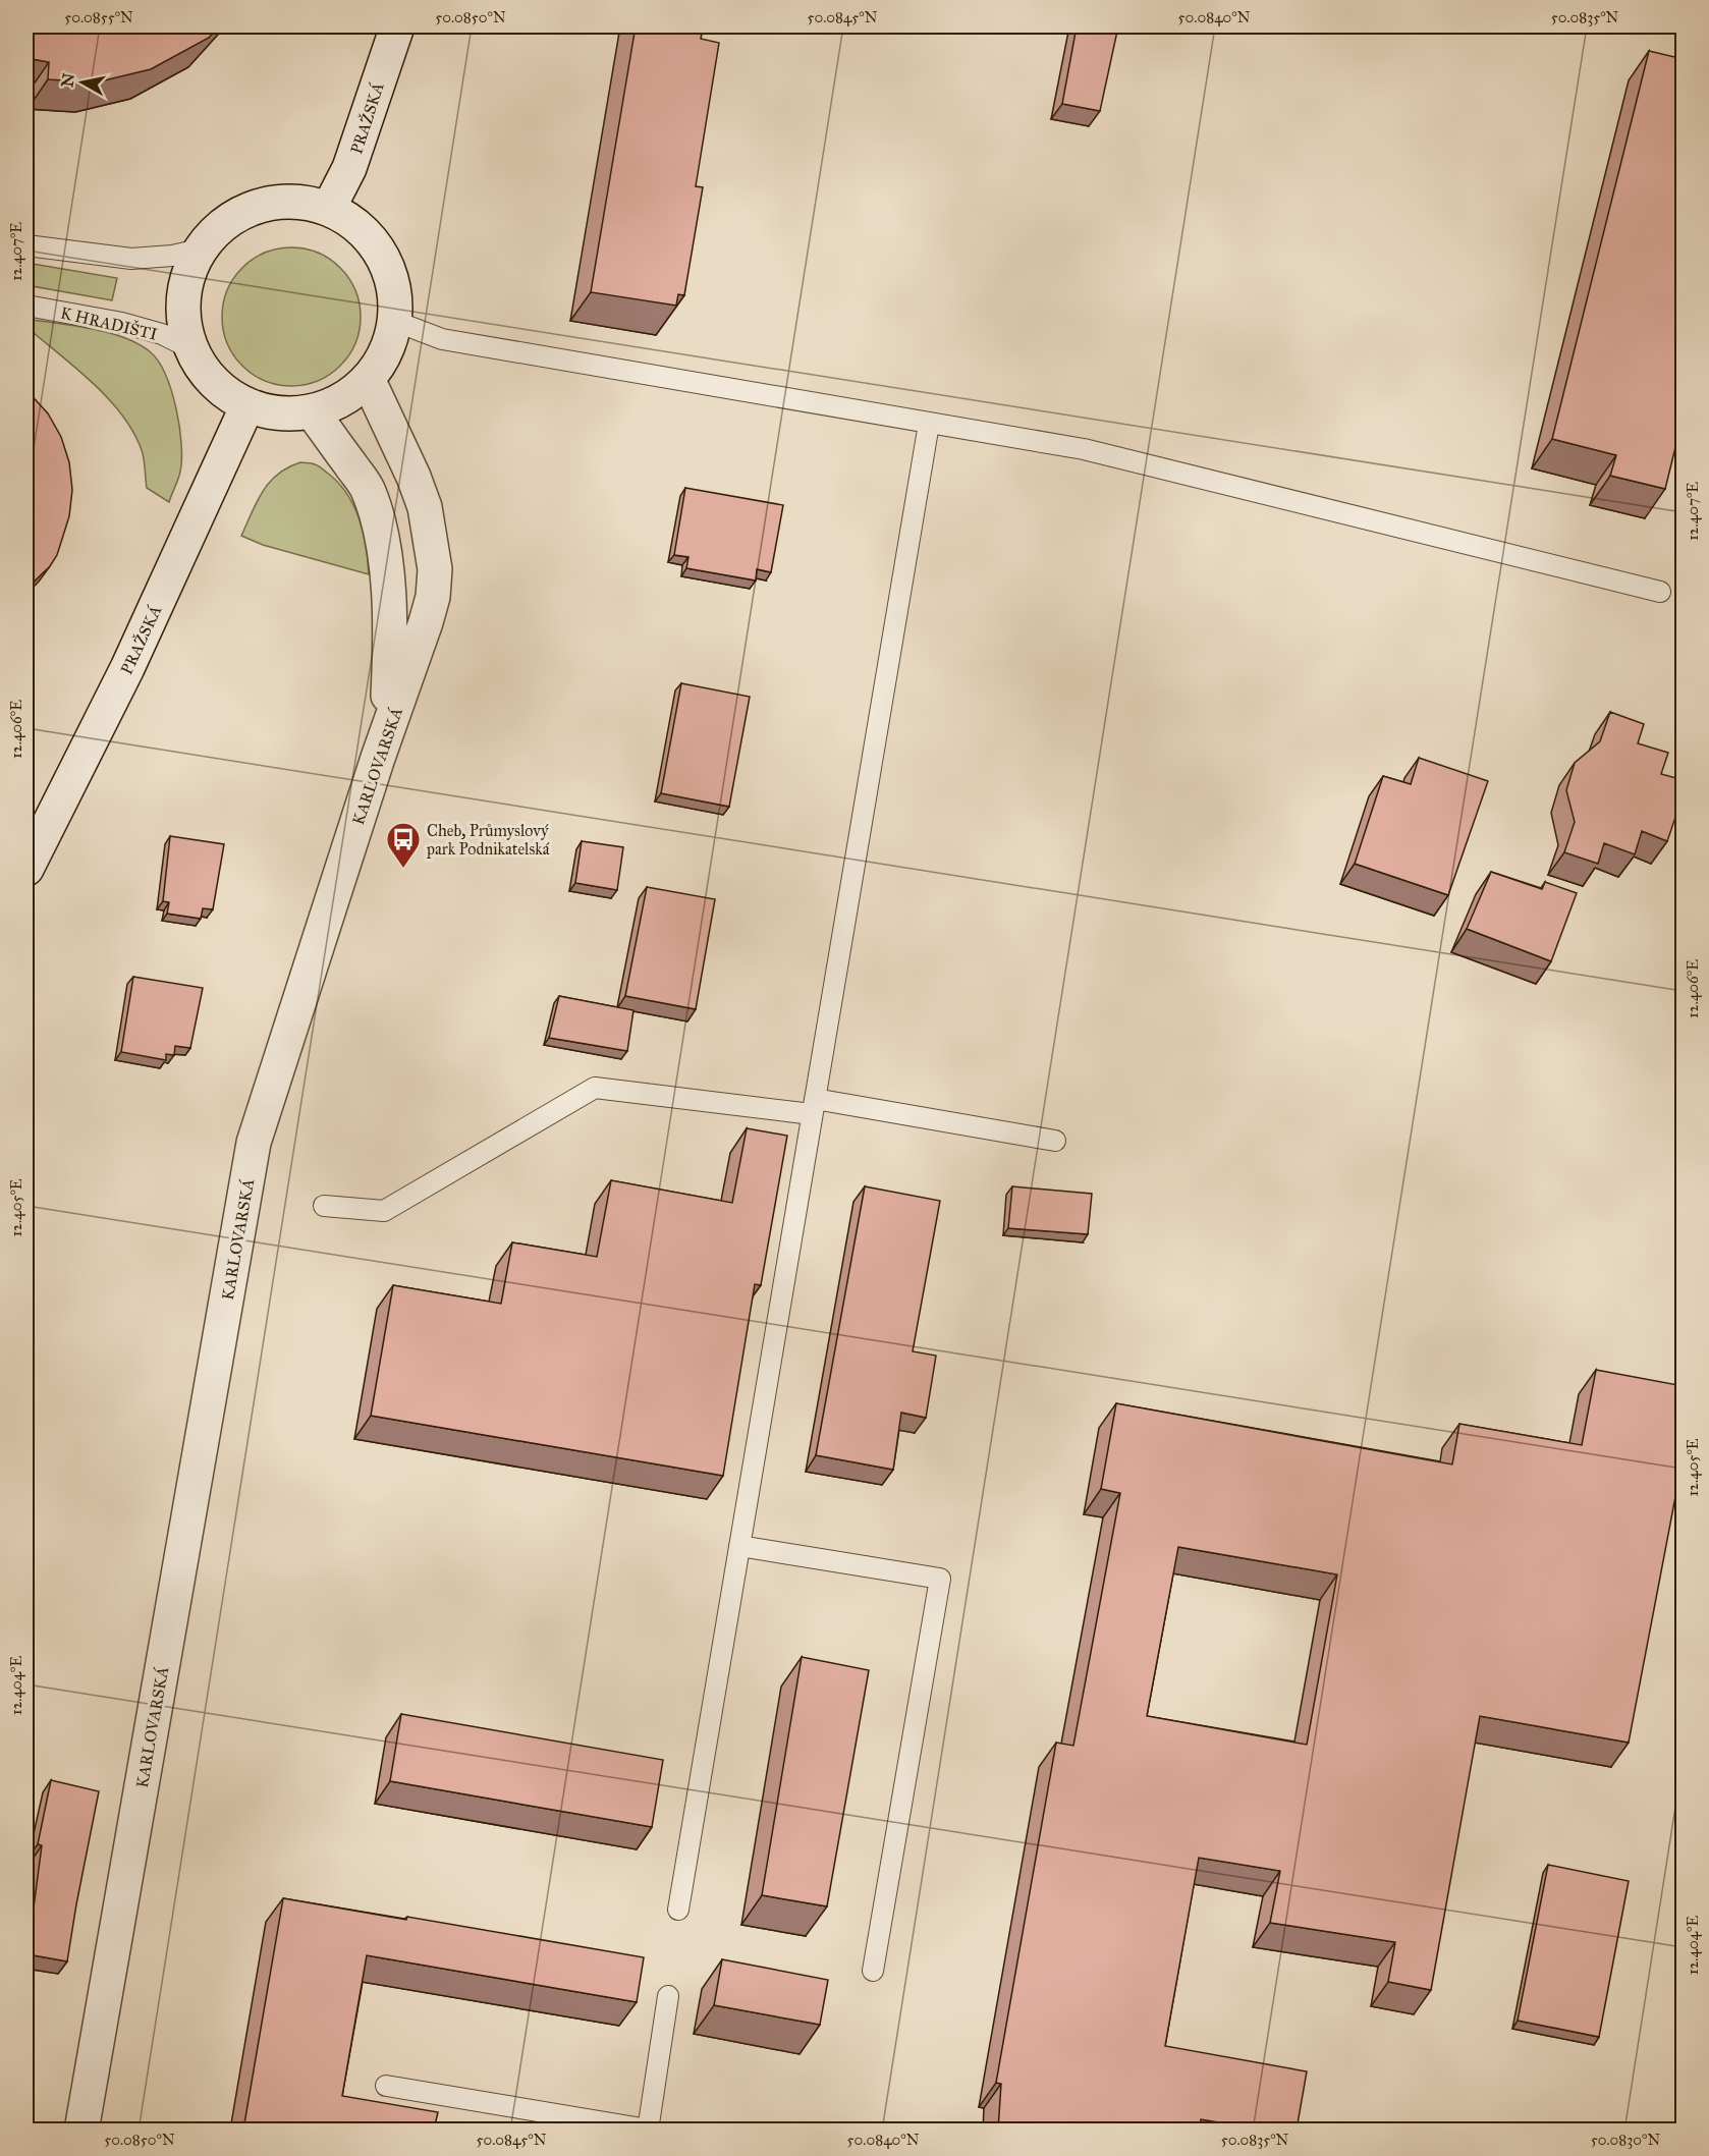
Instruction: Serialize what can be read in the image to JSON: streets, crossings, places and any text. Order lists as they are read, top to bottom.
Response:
{
  "streets": {
    "street": ["PRAŽSKÁ", "KARLOVARSKÁ"],
    "lane": ["K HRADIŠTI"]
  },
  "crossings": [
    ["PRAŽSKÁ", "K HRADIŠTI"],
    ["PRAŽSKÁ", "KARLOVARSKÁ"],
    ["K HRADIŠTI", "KARLOVARSKÁ"]
  ],
  "places": {
    "bus stop": ["Cheb, Průmyslový park Podnikatelská"]
  },
  "north": "left",
  "coordinates": [
    "50.0855°N",
    "50.0850°N",
    "50.0845°N",
    "50.0840°N",
    "50.0835°N",
    "12.407°E",
    "12.406°E",
    "12.405°E",
    "12.404°E",
    "50.0830°N"
  ]
}
